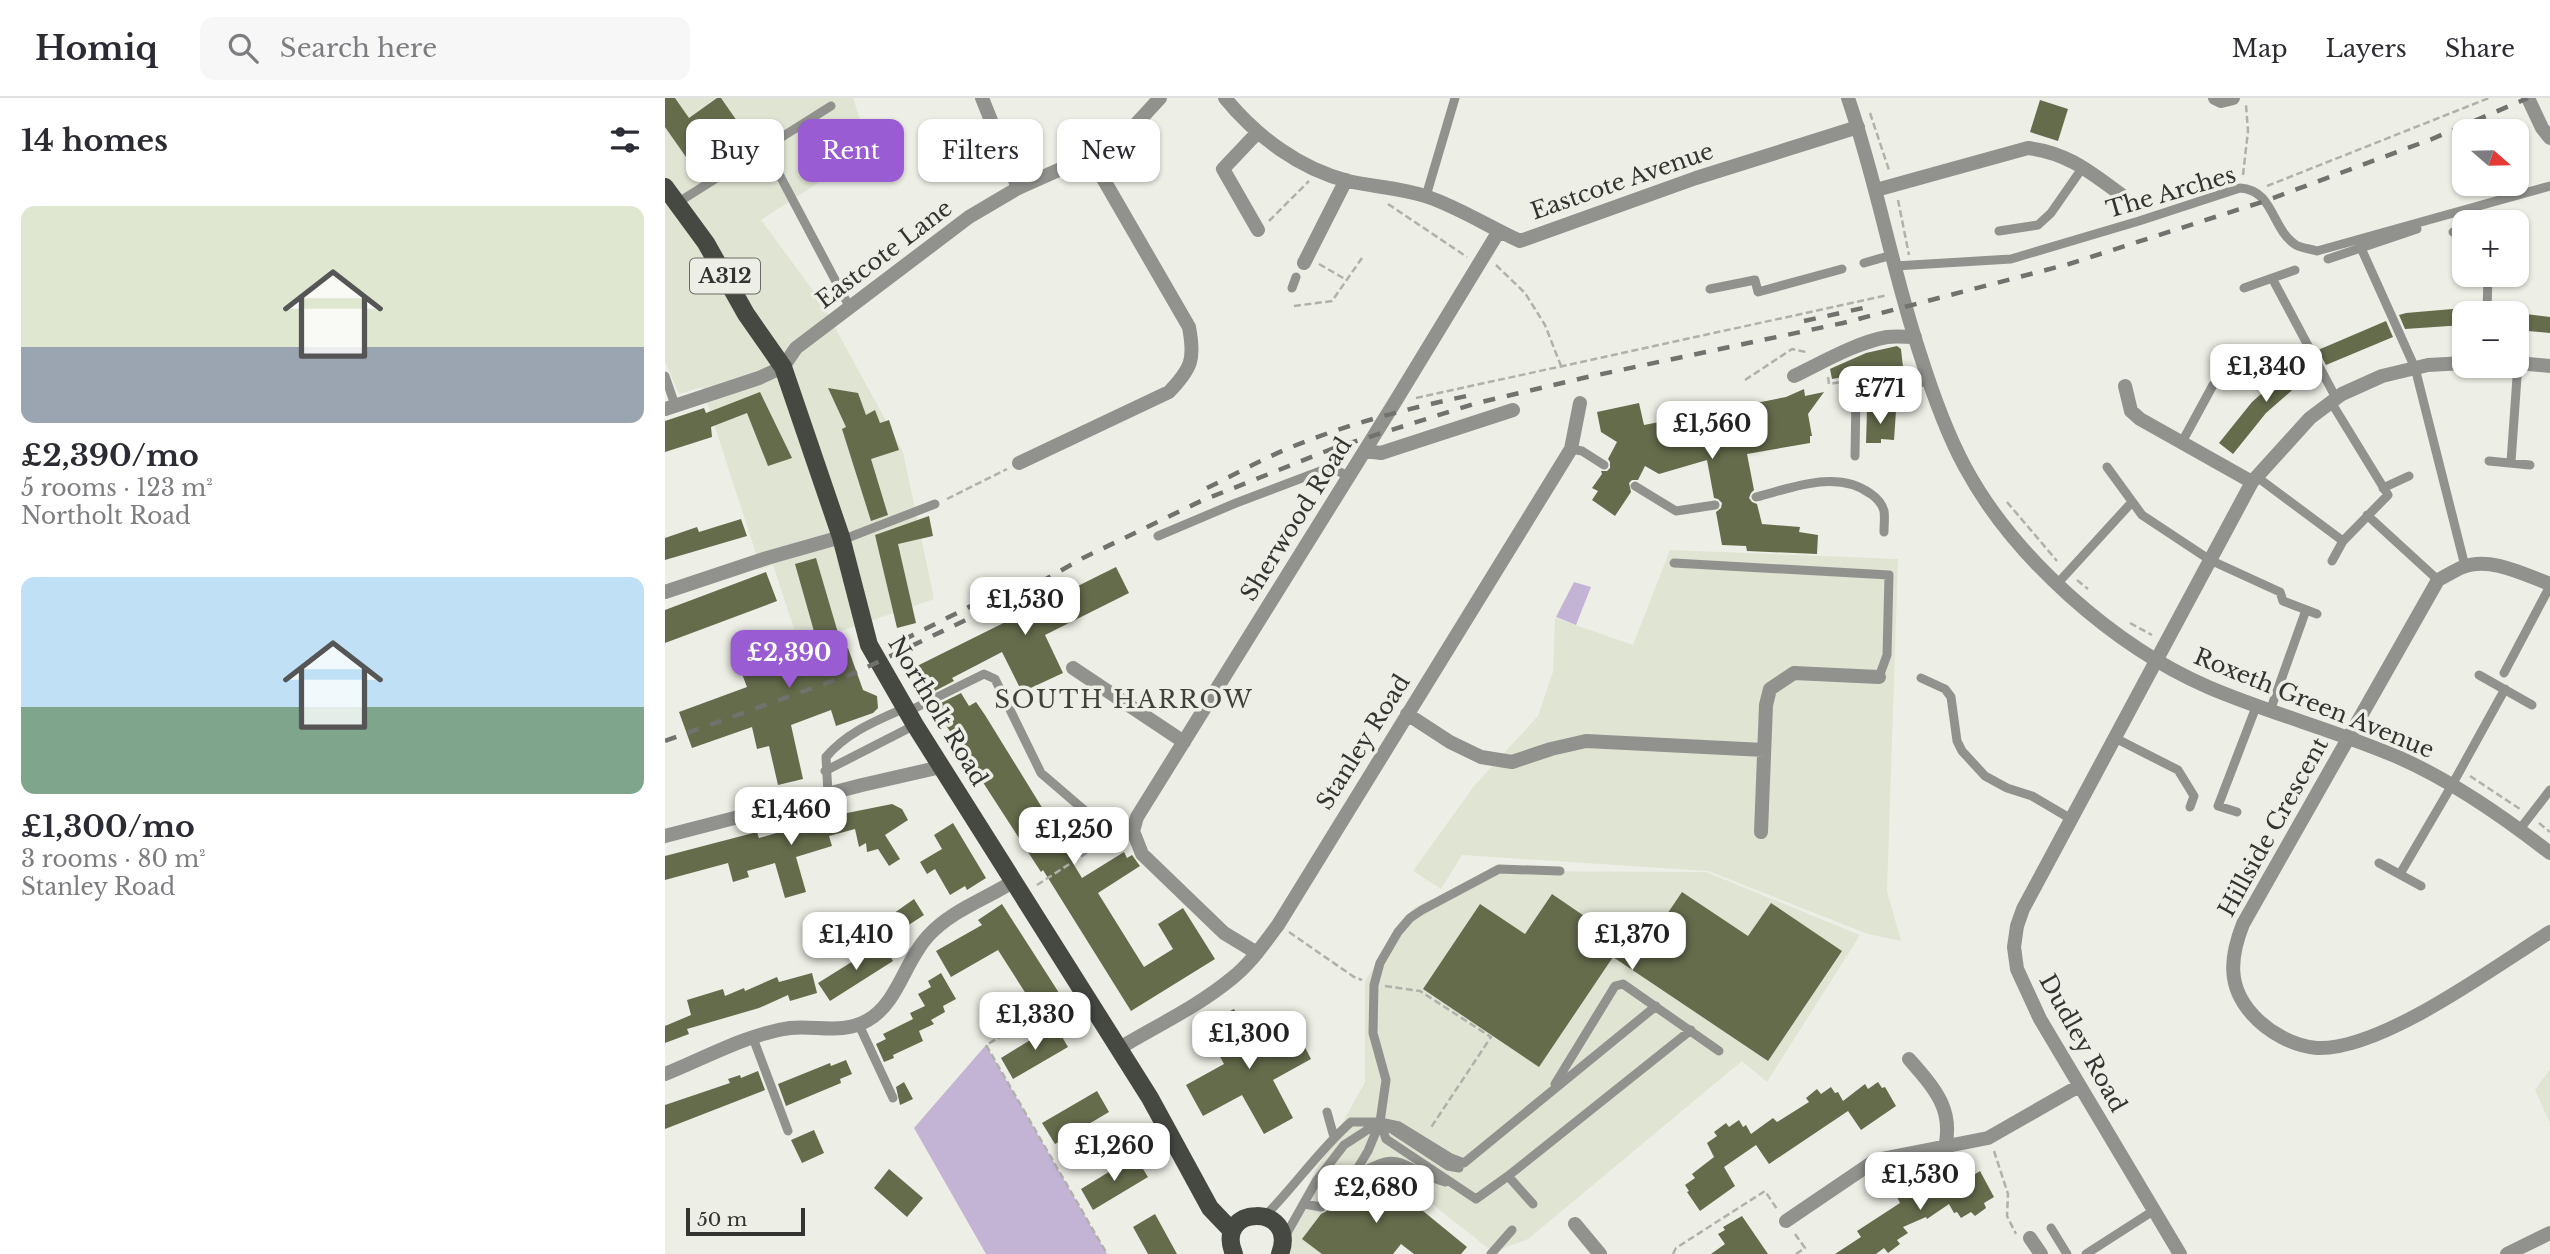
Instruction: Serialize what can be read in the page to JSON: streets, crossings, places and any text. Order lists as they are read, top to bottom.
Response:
{
  "streets": {
    "main road": ["A312", "Northolt Road"],
    "street": [
      "Eastcote Avenue",
      "Eastcote Lane",
      "Sherwood Road",
      "Roxeth Green Avenue",
      "Stanley Road",
      "Hillside Crescent",
      "Dudley Road"
    ],
    "lane": ["The Arches"]
  },
  "crossings": [
    ["Eastcote Avenue", "Sherwood Road"],
    ["Eastcote Avenue", "Roxeth Green Avenue"],
    ["The Arches", "Roxeth Green Avenue"],
    ["Eastcote Lane", "Northolt Road"],
    ["Roxeth Green Avenue", "Hillside Crescent"],
    ["Roxeth Green Avenue", "Dudley Road"],
    ["Northolt Road", "Stanley Road"]
  ],
  "districts": ["SOUTH HARROW"],
  "scale_bar": "50 m",
  "north": "right",
  "page": {
    "header": "Homiq",
    "search": "Search here",
    "nav": ["Map", "Layers", "Share"],
    "heading": "14 homes",
    "map_buttons": ["+", "−"],
    "chip": [
      "Buy",
      "Rent",
      "Filters",
      "New"
    ],
    "list": [
      {
        "name": "£2,390/mo",
        "note": "5 rooms · 123 m² · Northolt Road"
      },
      {
        "name": "£1,300/mo",
        "note": "3 rooms · 80 m² · Stanley Road"
      }
    ],
    "price": [
      "£1,340",
      "£771",
      "£1,560",
      "£1,530",
      "£2,390",
      "£1,460",
      "£1,250",
      "£1,410",
      "£1,370",
      "£1,330",
      "£1,300",
      "£1,260",
      "£1,530",
      "£2,680"
    ],
    "scale": "50 m"
  }
}
